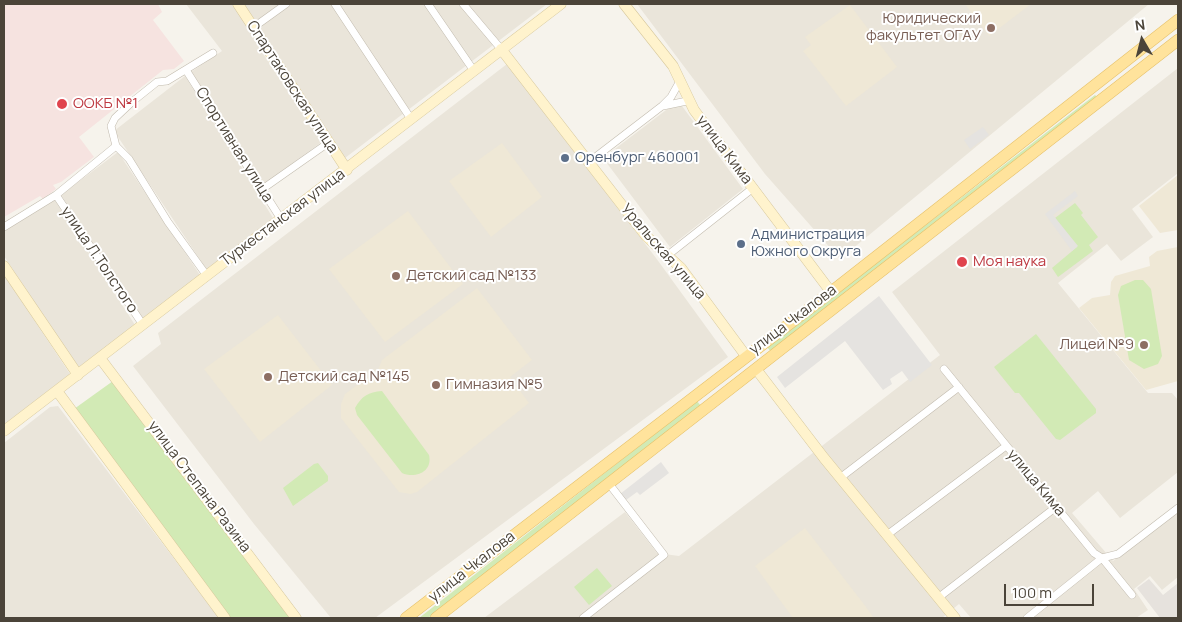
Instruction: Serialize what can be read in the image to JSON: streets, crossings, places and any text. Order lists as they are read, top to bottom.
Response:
{
  "streets": {
    "main road": [
      "Спартаковская улица",
      "улица Кима",
      "Туркестанская улица",
      "Уральская улица",
      "улица Чкалова",
      "улица Степана Разина"
    ],
    "street": ["Спортивная улица", "улица Л.Толстого"]
  },
  "crossings": [
    ["Спартаковская улица", "Туркестанская улица"],
    ["Спортивная улица", "Туркестанская улица"],
    ["улица Кима", "улица Чкалова"],
    ["Туркестанская улица", "Уральская улица"],
    ["Туркестанская улица", "улица Л.Толстого"],
    ["Туркестанская улица", "улица Степана Разина"],
    ["Уральская улица", "улица Чкалова"]
  ],
  "places": [
    "Юридический факультет ОГАУ",
    "ООКБ №1",
    "Оренбург 460001",
    "Администрация Южного Округа",
    "Моя наука",
    "Детский сад №133",
    "Лицей №9",
    "Детский сад №145",
    "Гимназия №5"
  ],
  "scale_bar": "100 m",
  "north": "top"
}
